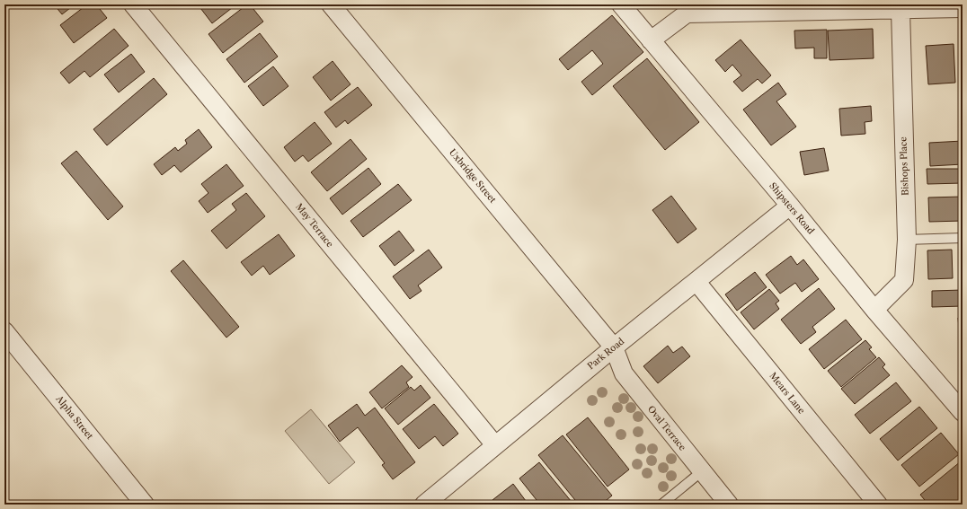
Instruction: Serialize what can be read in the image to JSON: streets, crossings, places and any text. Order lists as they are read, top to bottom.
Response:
{
  "streets": {
    "street": [
      "Bishops Place",
      "Uxbridge Street",
      "Shipsters Road",
      "May Terrace",
      "Park Road",
      "Mears Lane",
      "Alpha Street",
      "Oval Terrace"
    ]
  },
  "crossings": [
    ["Bishops Place", "Shipsters Road"],
    ["Uxbridge Street", "Park Road"],
    ["Uxbridge Street", "Oval Terrace"],
    ["Shipsters Road", "Park Road"],
    ["May Terrace", "Park Road"],
    ["Park Road", "Mears Lane"],
    ["Park Road", "Oval Terrace"]
  ]
}
